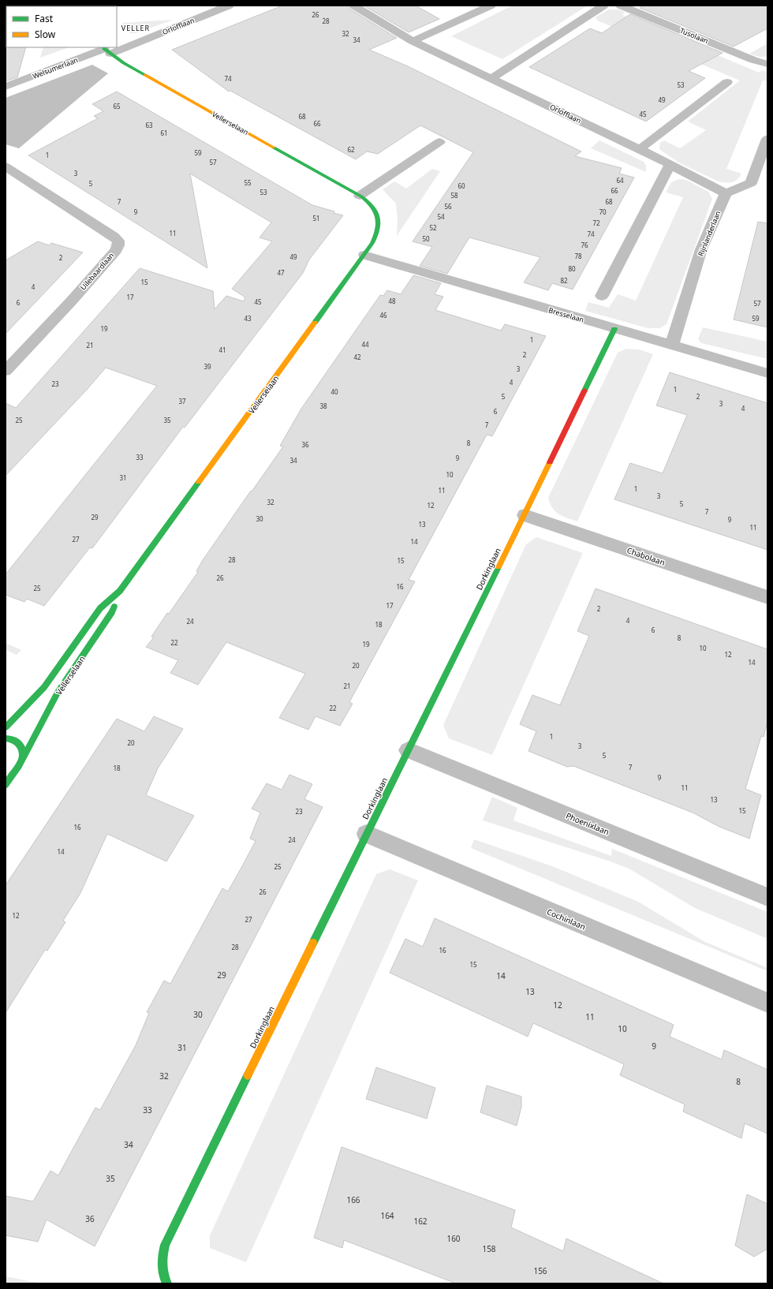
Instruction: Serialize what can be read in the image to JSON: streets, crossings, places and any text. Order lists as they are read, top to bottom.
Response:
{
  "streets": {
    "street": [
      "Orlofflaan",
      "Tusolaan",
      "Welsumerlaan",
      "Vellerselaan",
      "Rijnlanderlaan",
      "Uilebaardlaan",
      "Bresselaan",
      "Chabolaan",
      "Dorkinglaan",
      "Phoenixlaan",
      "Cochinlaan"
    ]
  },
  "crossings": [
    ["Orlofflaan", "Rijnlanderlaan"],
    ["Welsumerlaan", "Vellerselaan"],
    ["Vellerselaan", "Bresselaan"],
    ["Rijnlanderlaan", "Bresselaan"],
    ["Bresselaan", "Dorkinglaan"],
    ["Chabolaan", "Dorkinglaan"],
    ["Dorkinglaan", "Phoenixlaan"],
    ["Dorkinglaan", "Cochinlaan"]
  ],
  "districts": ["VELLER"],
  "house_numbers": [
    "26",
    "28",
    "32",
    "34",
    "74",
    "53",
    "49",
    "65",
    "45",
    "68",
    "66",
    "63",
    "61",
    "62",
    "59",
    "1",
    "57",
    "3",
    "64",
    "55",
    "5",
    "60",
    "66",
    "53",
    "58",
    "7",
    "68",
    "56",
    "9",
    "70",
    "54",
    "51",
    "72",
    "52",
    "11",
    "74",
    "50",
    "76",
    "78",
    "49",
    "2",
    "80",
    "47",
    "82",
    "15",
    "4",
    "17",
    "48",
    "45",
    "6",
    "57",
    "46",
    "43",
    "59",
    "19",
    "1",
    "44",
    "21",
    "41",
    "2",
    "42",
    "39",
    "3",
    "4",
    "23",
    "1",
    "40",
    "5",
    "2",
    "37",
    "3",
    "38",
    "4",
    "6",
    "25",
    "35",
    "7",
    "8",
    "36",
    "33",
    "9",
    "34",
    "10",
    "31",
    "1",
    "11",
    "3",
    "32",
    "5",
    "12",
    "7",
    "29",
    "30",
    "9",
    "13",
    "11",
    "27",
    "14",
    "28",
    "15",
    "26",
    "16",
    "25",
    "17",
    "2",
    "4",
    "24",
    "18",
    "6",
    "8",
    "22",
    "19",
    "10",
    "12",
    "14",
    "20",
    "21",
    "22",
    "1",
    "20",
    "3",
    "5",
    "7",
    "18",
    "9",
    "11",
    "13",
    "15",
    "23",
    "16",
    "24",
    "14",
    "25",
    "26",
    "12",
    "27",
    "28",
    "16",
    "15",
    "29",
    "14",
    "13",
    "12",
    "30",
    "11",
    "10",
    "9",
    "31",
    "32",
    "8",
    "33",
    "34",
    "35",
    "166",
    "164",
    "36",
    "162",
    "160",
    "158",
    "156"
  ],
  "legend": ["Fast", "Slow"]
}
